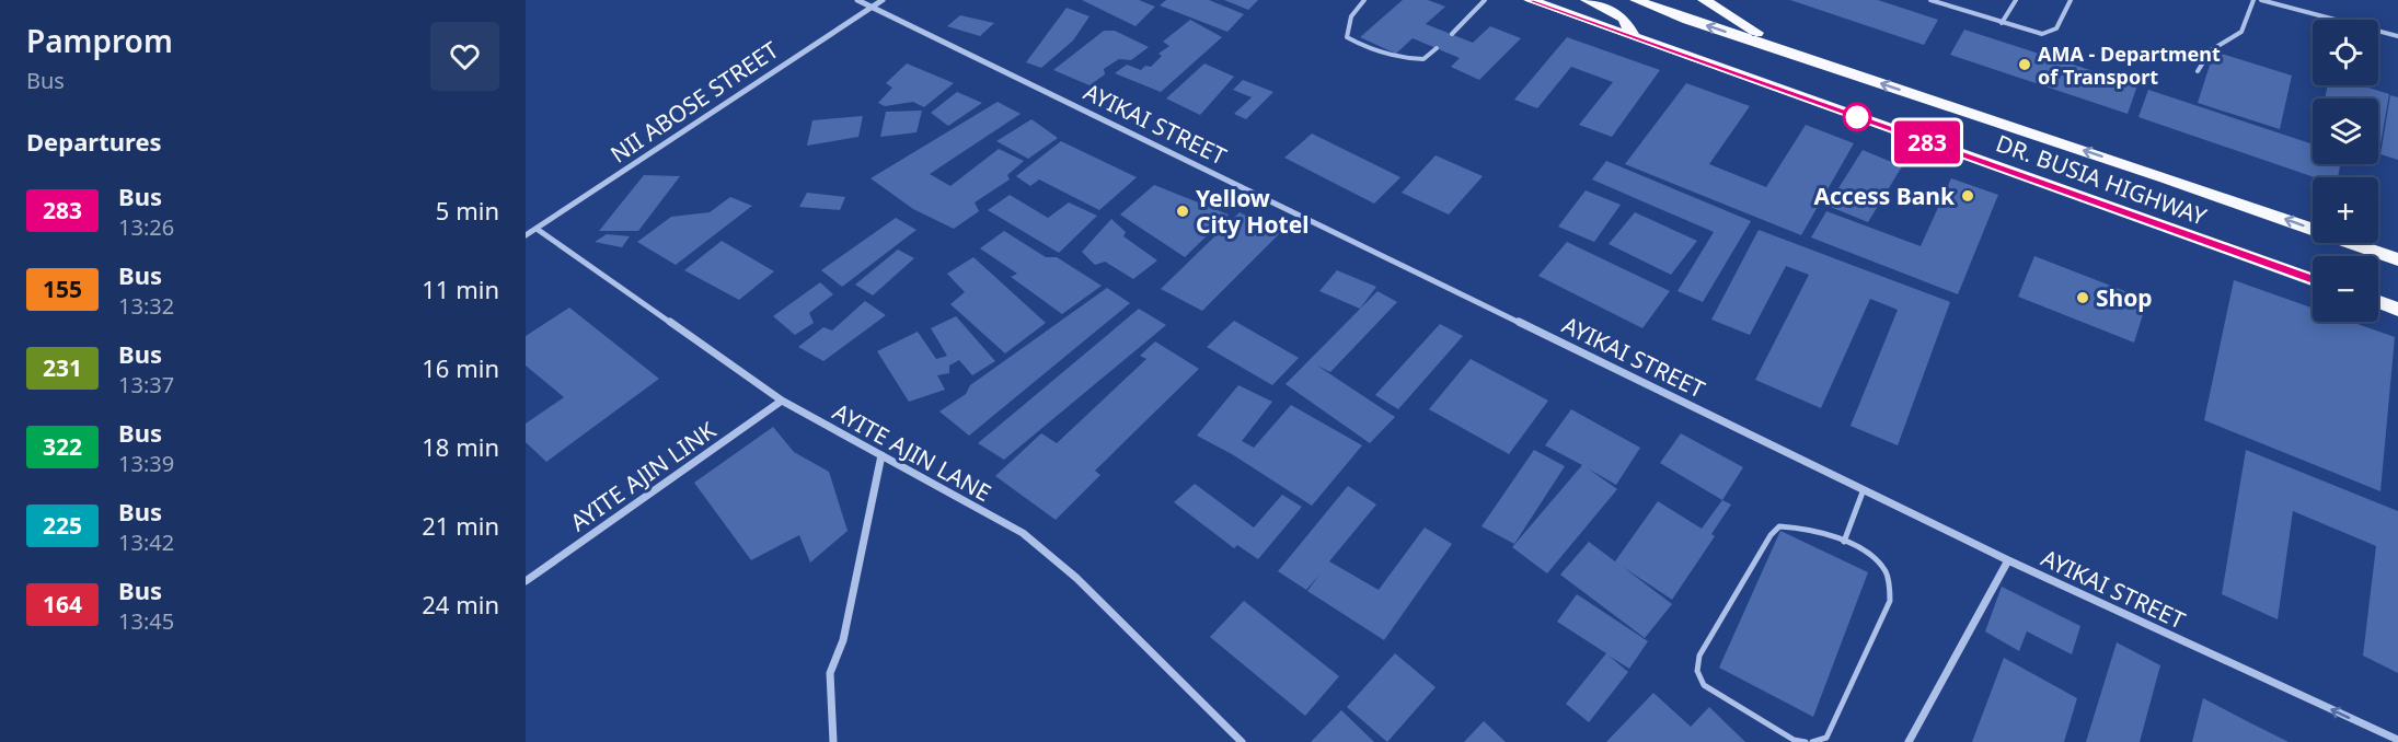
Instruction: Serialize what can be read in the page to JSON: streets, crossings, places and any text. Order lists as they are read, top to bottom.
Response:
{
  "streets": {
    "highway": ["DR. BUSIA HIGHWAY"],
    "street": [
      "NII ABOSE STREET",
      "AYIKAI STREET",
      "AYITE AJIN LANE",
      "AYITE AJIN LINK"
    ]
  },
  "crossings": [
    ["NII ABOSE STREET", "AYIKAI STREET"],
    ["NII ABOSE STREET", "AYITE AJIN LANE"],
    ["AYITE AJIN LANE", "AYITE AJIN LINK"]
  ],
  "places": [
    "AMA - Department of Transport",
    "Access Bank",
    "Yellow City Hotel",
    "Shop"
  ],
  "lines": ["bus line 283"],
  "page": {
    "heading": [
      ["Pamprom", "Bus"],
      "Departures"
    ],
    "on_map": "283",
    "map_buttons": ["+", "−"],
    "list": [
      {
        "mark": "283",
        "name": "Bus",
        "note": "13:26",
        "value": "5 min"
      },
      {
        "mark": "155",
        "name": "Bus",
        "note": "13:32",
        "value": "11 min"
      },
      {
        "mark": "231",
        "name": "Bus",
        "note": "13:37",
        "value": "16 min"
      },
      {
        "mark": "322",
        "name": "Bus",
        "note": "13:39",
        "value": "18 min"
      },
      {
        "mark": "225",
        "name": "Bus",
        "note": "13:42",
        "value": "21 min"
      },
      {
        "mark": "164",
        "name": "Bus",
        "note": "13:45",
        "value": "24 min"
      }
    ]
  }
}
